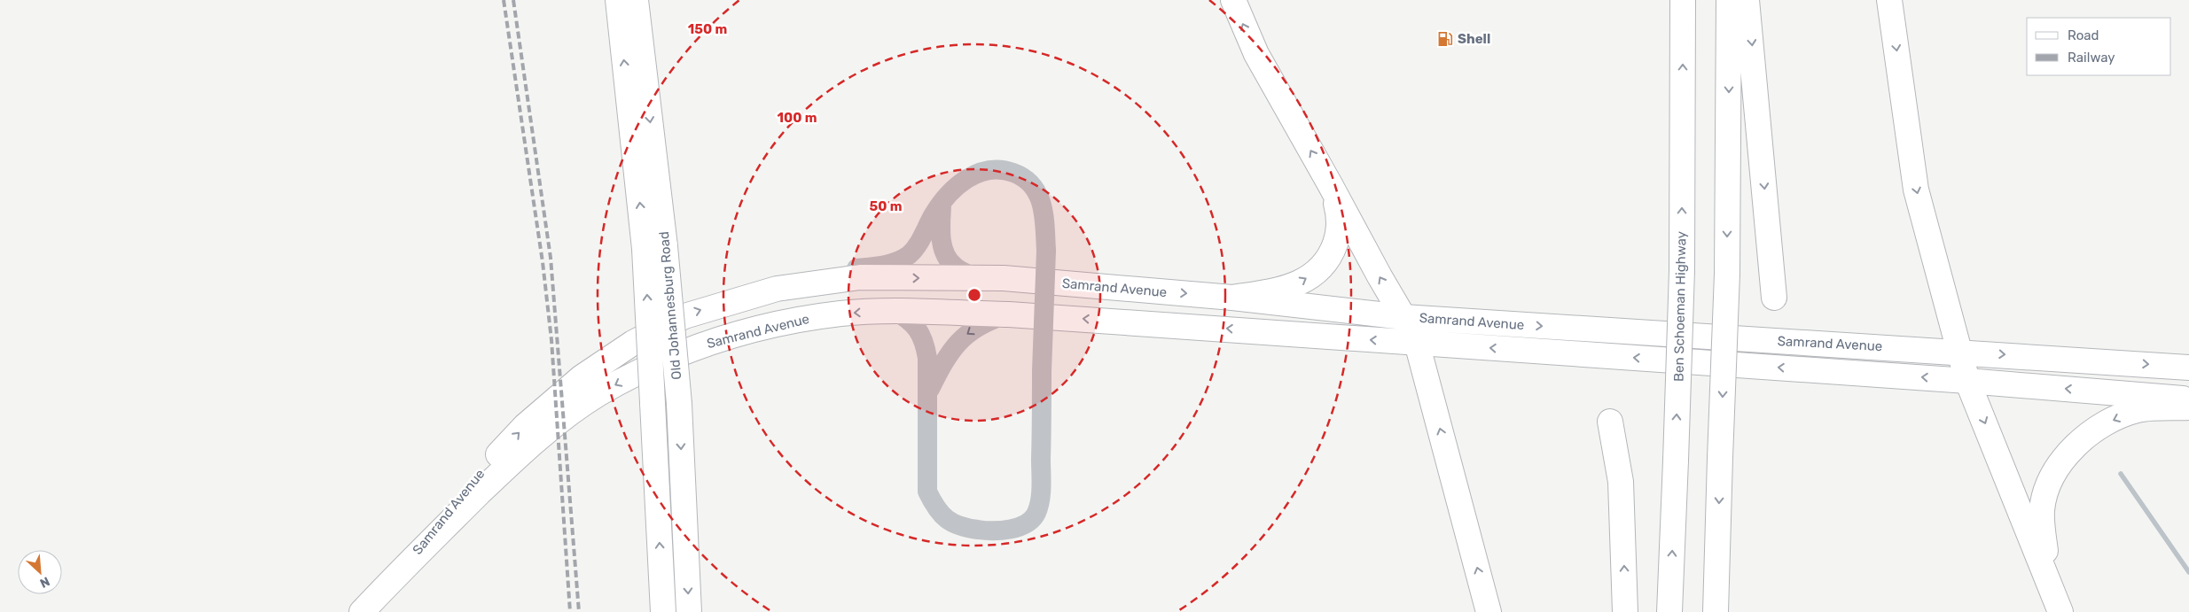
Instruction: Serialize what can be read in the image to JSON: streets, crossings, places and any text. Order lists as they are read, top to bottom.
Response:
{
  "streets": {
    "main road": ["Samrand Avenue", "Old Johannesburg Road", "Ben Schoeman Highway"]
  },
  "places": {
    "fuel station": ["Shell"]
  },
  "legend": ["Road", "Railway"],
  "north": "bottom right",
  "rings": ["150 m", "100 m", "50 m"]
}
